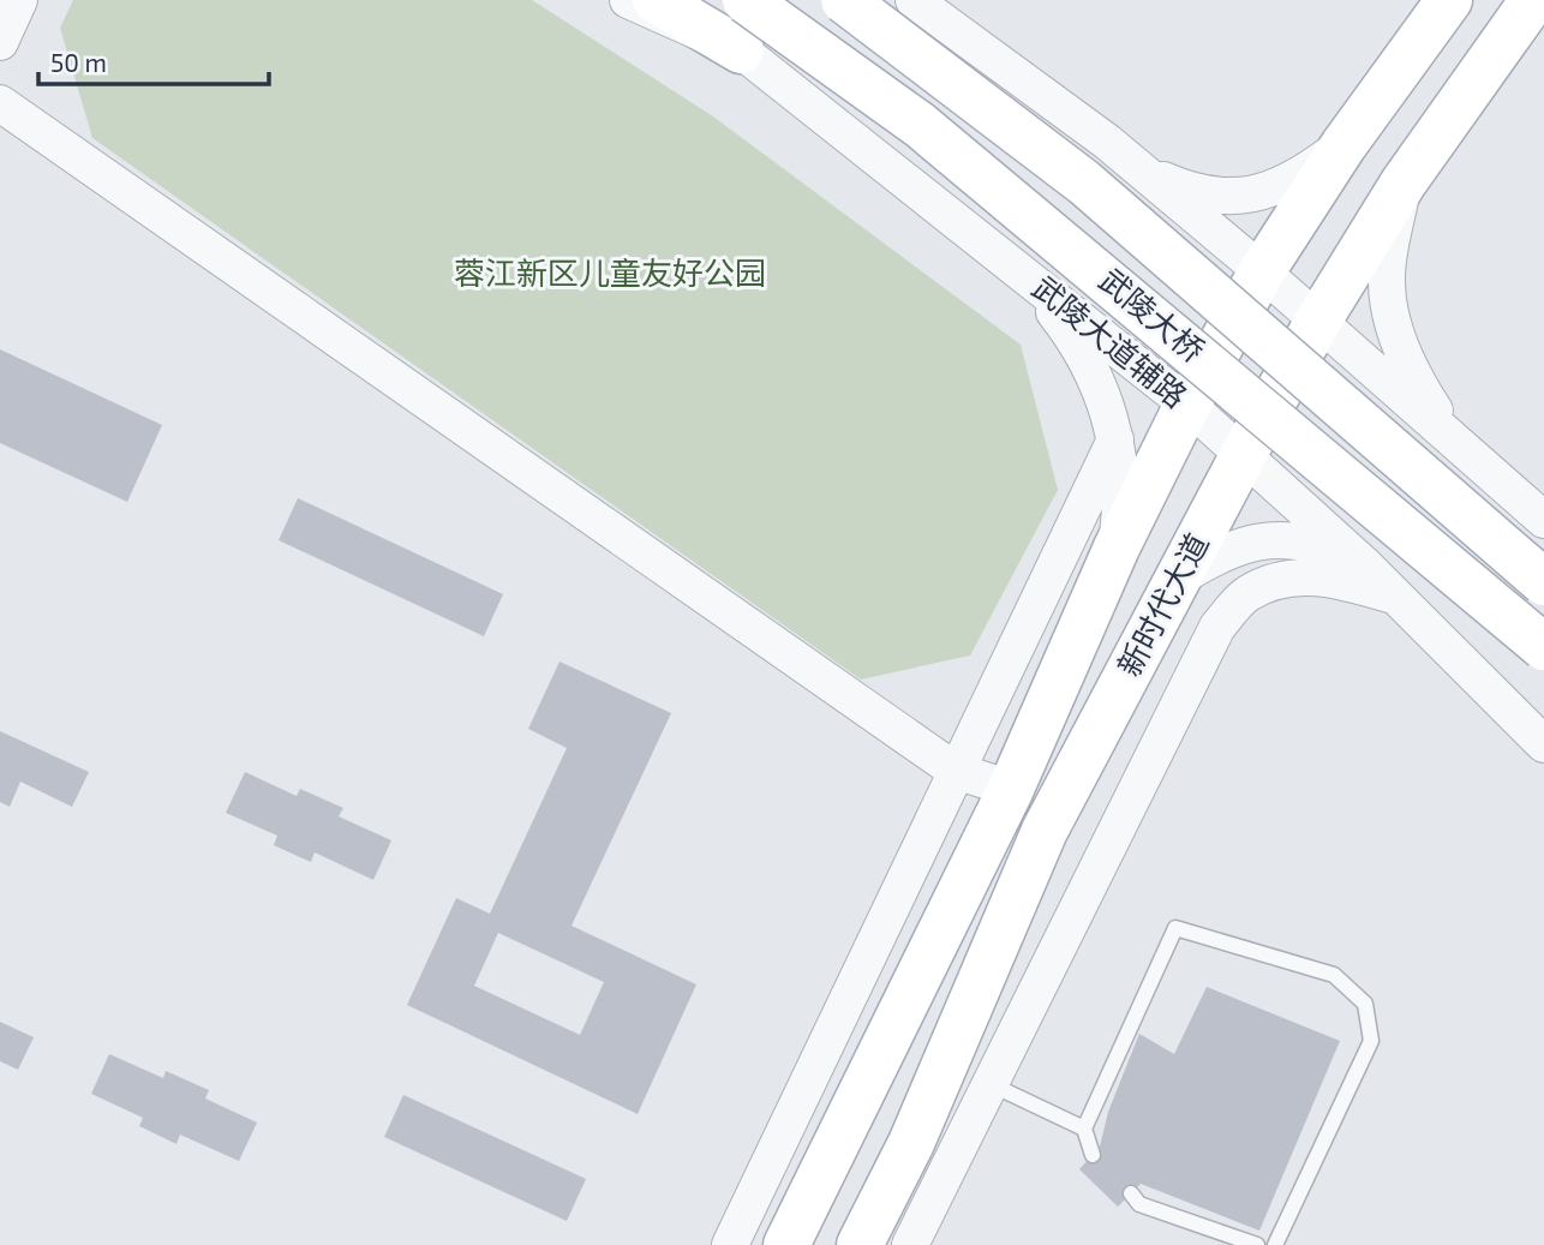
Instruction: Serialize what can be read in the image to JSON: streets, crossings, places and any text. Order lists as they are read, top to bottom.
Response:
{
  "streets": {
    "main road": ["武陵大桥", "新时代大道"],
    "street": ["武陵大道辅路"]
  },
  "crossings": [
    ["武陵大道辅路", "新时代大道"]
  ],
  "parks": ["蓉江新区儿童友好公园"],
  "scale_bar": "50 m"
}
